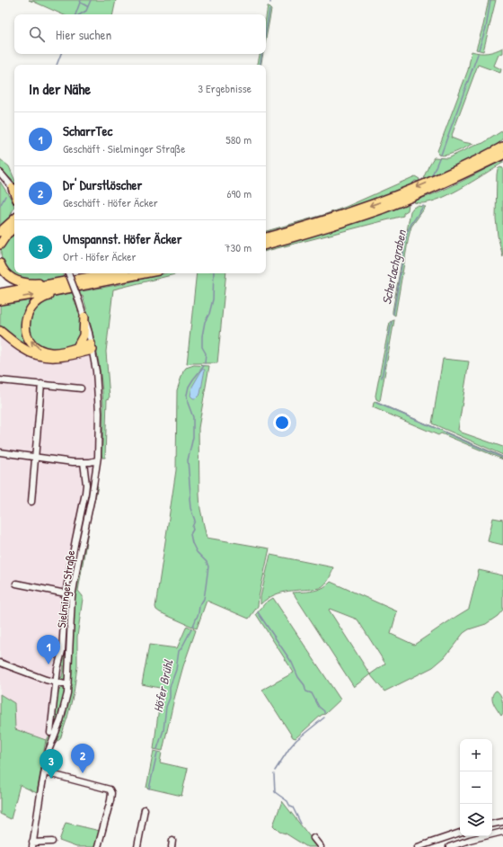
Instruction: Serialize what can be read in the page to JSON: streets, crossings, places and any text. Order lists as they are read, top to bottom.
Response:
{
  "streets": {
    "street": ["Sielminger Straße"]
  },
  "water": ["Scherlachgraben", "Höfer Brühl"],
  "page": {
    "search": "Hier suchen",
    "heading": ["In der Nähe", "3 Ergebnisse"],
    "list": [
      {
        "mark": "1",
        "name": "ScharrTec",
        "note": "Geschäft · Sielminger Straße",
        "value": "580 m"
      },
      {
        "mark": "2",
        "name": "Dr' Durstlöscher",
        "note": "Geschäft · Höfer Äcker",
        "value": "690 m"
      },
      {
        "mark": "3",
        "name": "Umspannst. Höfer Äcker",
        "note": "Ort · Höfer Äcker",
        "value": "730 m"
      }
    ],
    "pins": ["1", "2", "3"],
    "map_buttons": ["+", "−"]
  }
}
